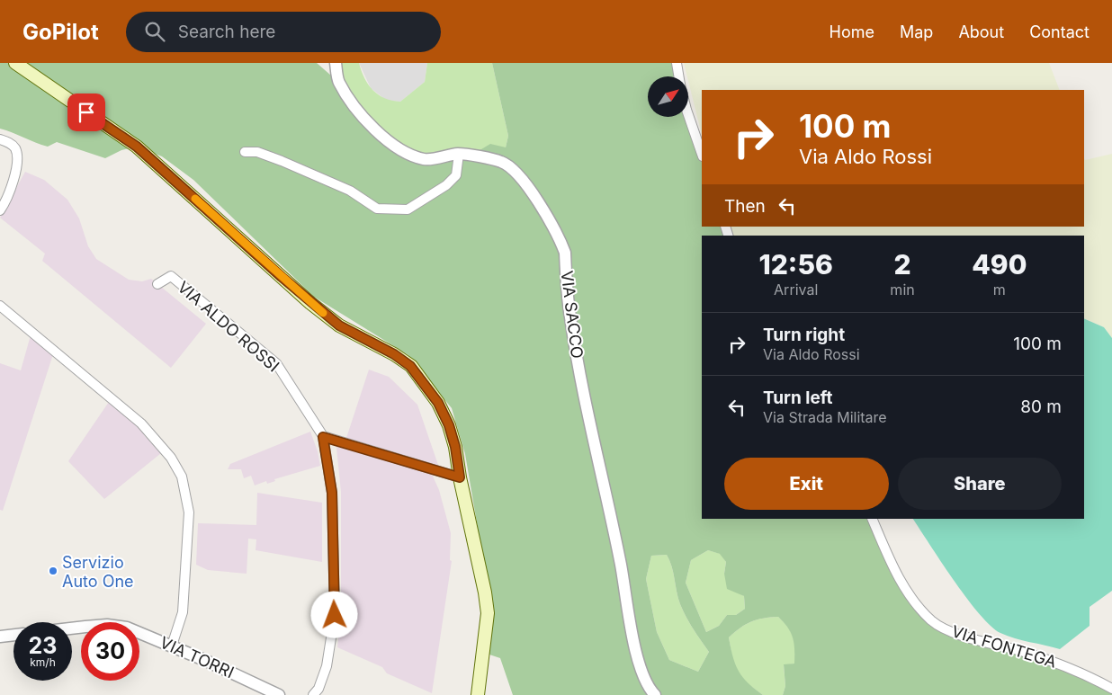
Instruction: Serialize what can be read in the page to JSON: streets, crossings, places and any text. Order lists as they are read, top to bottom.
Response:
{
  "streets": {
    "street": [
      "VIA SACCO",
      "VIA ALDO ROSSI",
      "VIA FONTEGA",
      "VIA TORRI"
    ]
  },
  "places": ["Servizio Auto One"],
  "north": "top right",
  "page": {
    "header": "GoPilot",
    "search": "Search here",
    "nav": [
      "Home",
      "Map",
      "About",
      "Contact"
    ],
    "turn": ["100 m", "Via Aldo Rossi"],
    "then": "Then",
    "eta": [
      "12:56",
      "Arrival",
      "2",
      "min",
      "490",
      "m"
    ],
    "list": [
      {
        "name": "Turn right",
        "note": "Via Aldo Rossi",
        "value": "100 m"
      },
      {
        "name": "Turn left",
        "note": "Via Strada Militare",
        "value": "80 m"
      }
    ],
    "buttons": ["Exit", "Share"],
    "speed": "23 km/h",
    "limit": "30"
  }
}
